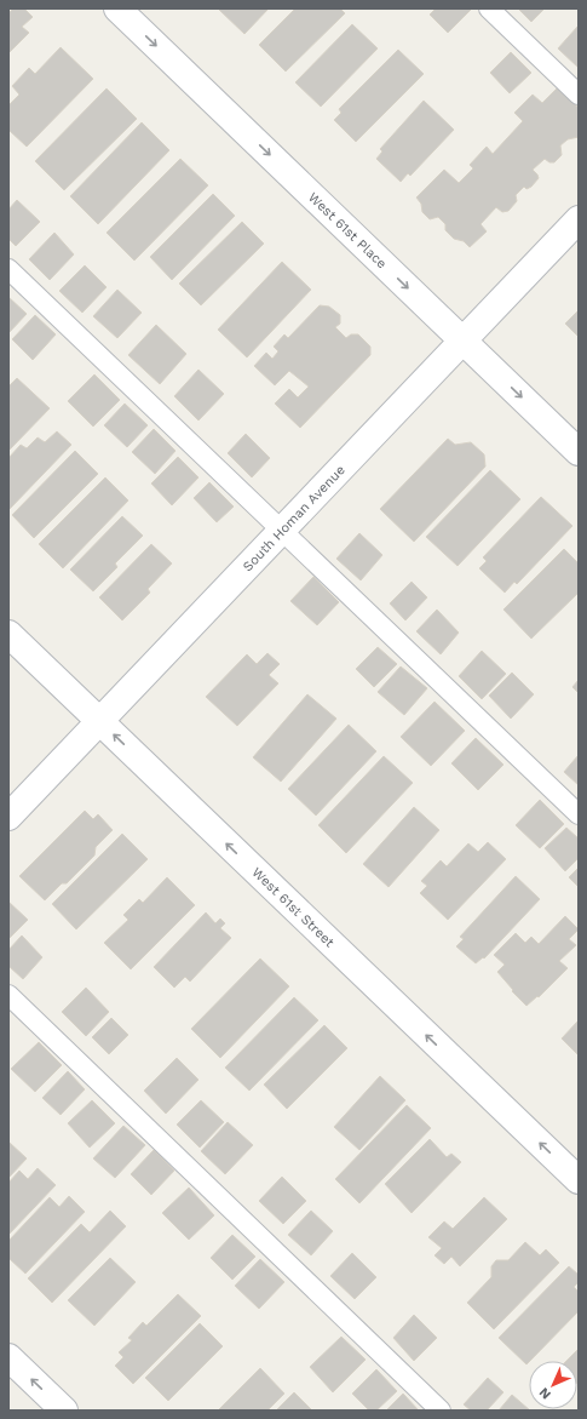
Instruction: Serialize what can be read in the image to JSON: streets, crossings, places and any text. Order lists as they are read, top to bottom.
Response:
{
  "streets": {
    "street": ["West 61st Place", "South Homan Avenue", "West 61st Street"]
  },
  "crossings": [
    ["West 61st Place", "South Homan Avenue"],
    ["South Homan Avenue", "West 61st Street"]
  ],
  "one_way": ["West 61st Place", "West 61st Street"],
  "north": "bottom left"
}
